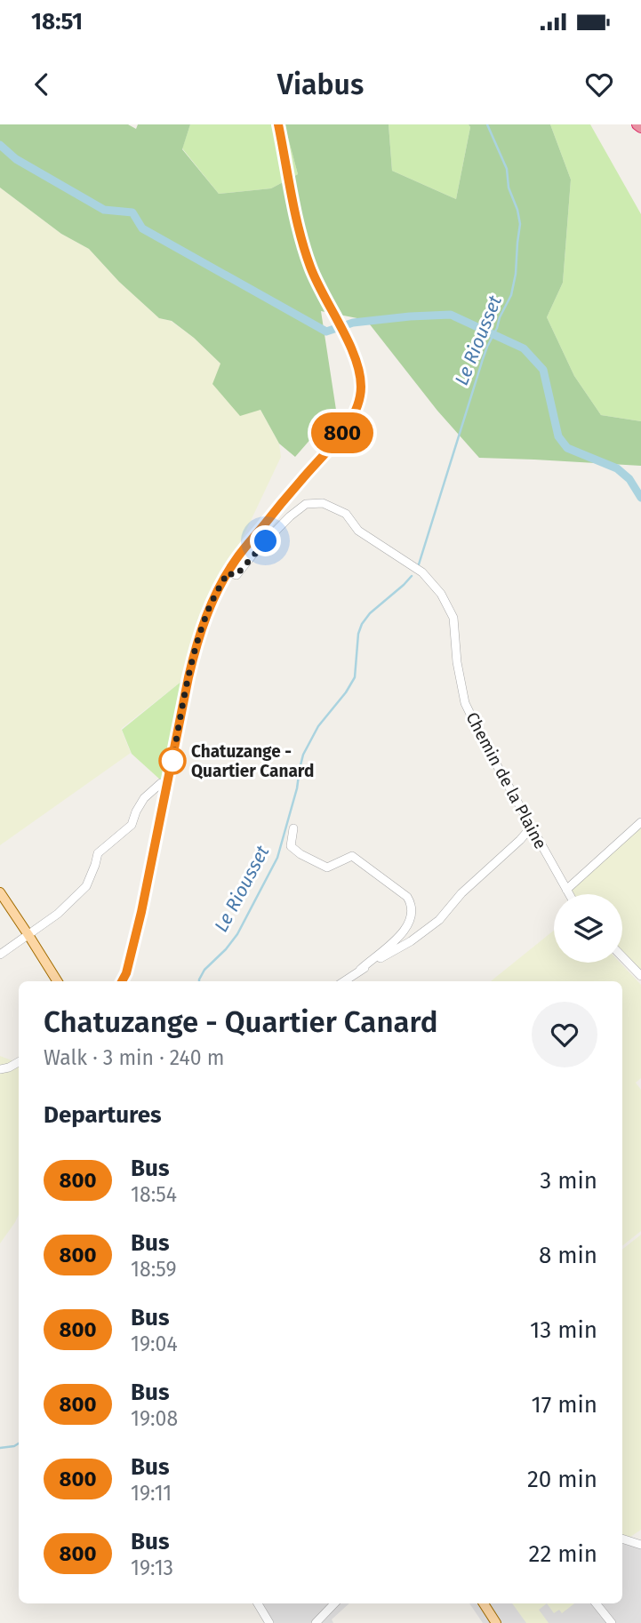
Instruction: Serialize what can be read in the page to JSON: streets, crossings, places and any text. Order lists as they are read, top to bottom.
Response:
{
  "streets": {
    "street": ["Chemin de la Plaine"]
  },
  "water": ["Le Riousset"],
  "places": ["Chatuzange - Quartier Canard"],
  "lines": ["bus line 800"],
  "page": {
    "status": "18:51",
    "header": "Viabus",
    "on_map": "800",
    "heading": [
      ["Chatuzange - Quartier Canard", "Walk · 3 min · 240 m"],
      "Departures"
    ],
    "list": [
      {
        "mark": "800",
        "name": "Bus",
        "note": "18:54",
        "value": "3 min"
      },
      {
        "mark": "800",
        "name": "Bus",
        "note": "18:59",
        "value": "8 min"
      },
      {
        "mark": "800",
        "name": "Bus",
        "note": "19:04",
        "value": "13 min"
      },
      {
        "mark": "800",
        "name": "Bus",
        "note": "19:08",
        "value": "17 min"
      },
      {
        "mark": "800",
        "name": "Bus",
        "note": "19:11",
        "value": "20 min"
      },
      {
        "mark": "800",
        "name": "Bus",
        "note": "19:13",
        "value": "22 min"
      }
    ]
  }
}
